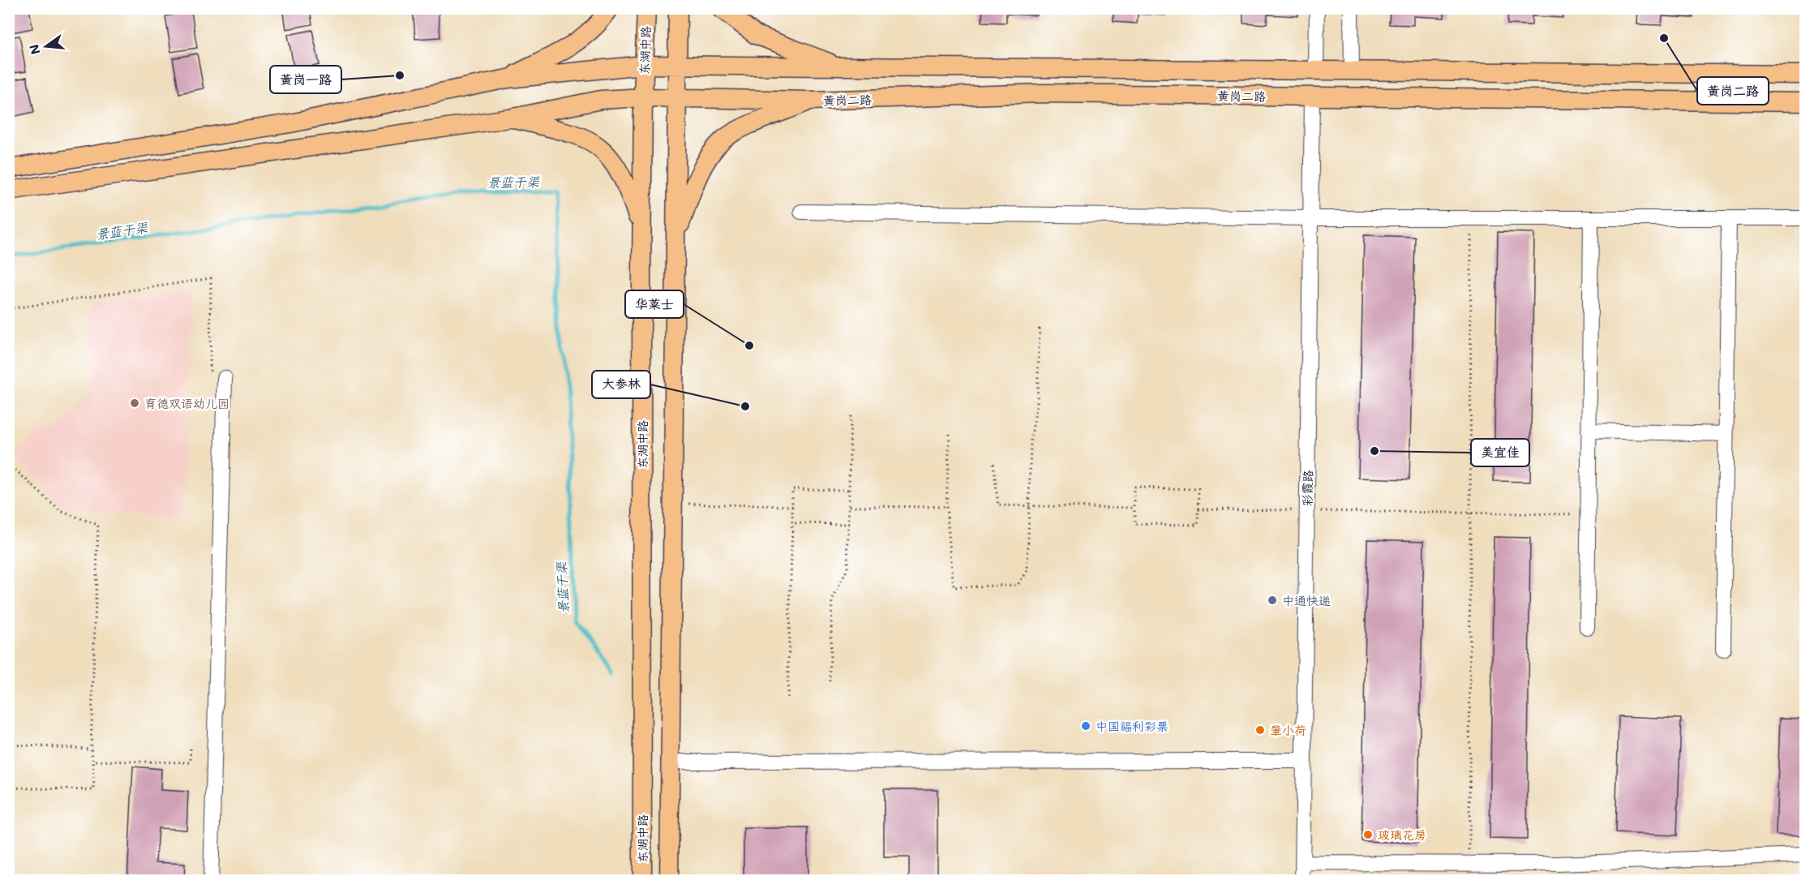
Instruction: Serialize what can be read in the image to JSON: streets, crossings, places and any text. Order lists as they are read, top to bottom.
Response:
{
  "streets": {
    "main road": ["东湖中路", "黄岗二路"],
    "street": ["彩霞路"]
  },
  "crossings": [
    ["东湖中路", "黄岗二路"],
    ["黄岗二路", "彩霞路"]
  ],
  "water": ["景蓝干渠"],
  "places": [
    "黄岗二路",
    "黄岗一路",
    "华莱士",
    "育德双语幼儿园",
    "大参林",
    "美宜佳",
    "中通快递",
    "中国福利彩票",
    "肇小荷",
    "玻璃花房"
  ],
  "north": "left"
}
